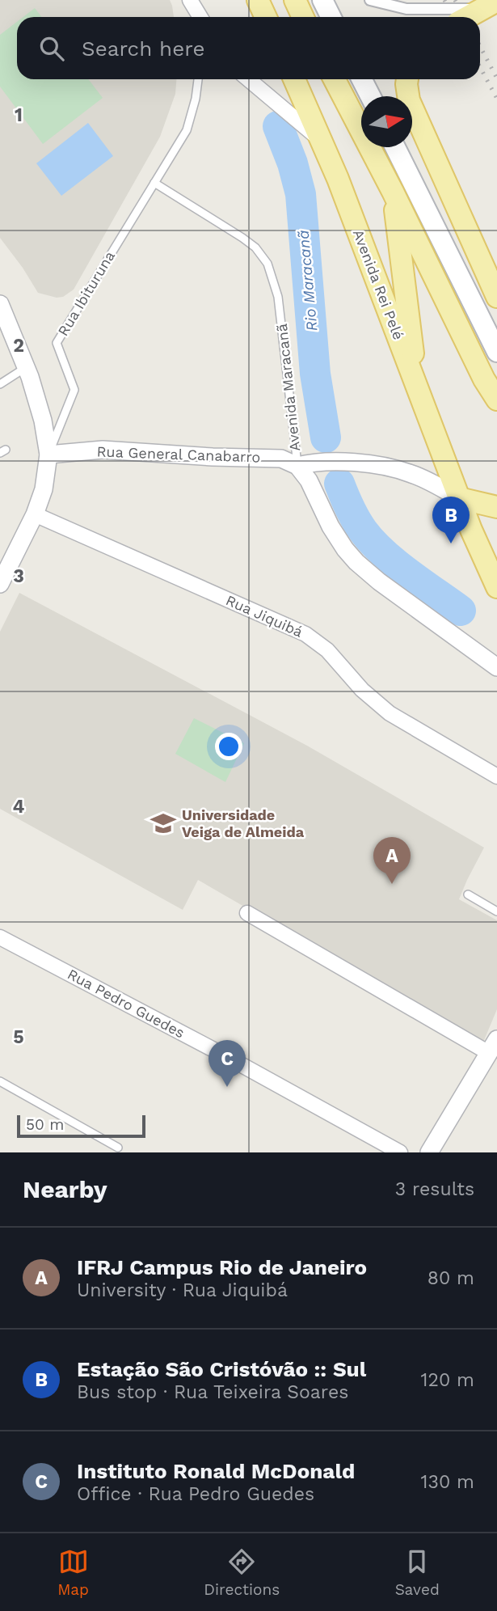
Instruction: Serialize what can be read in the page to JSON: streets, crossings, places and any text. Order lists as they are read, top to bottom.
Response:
{
  "streets": {
    "main road": ["Avenida Rei Pelé"],
    "street": [
      "Rua Ibituruna",
      "Avenida Maracanã",
      "Rua General Canabarro",
      "Rua Jiquibá",
      "Rua Pedro Guedes"
    ]
  },
  "crossings": [
    ["Avenida Rei Pelé", "Rua General Canabarro"],
    ["Rua Ibituruna", "Avenida Maracanã"],
    ["Rua Ibituruna", "Rua General Canabarro"],
    ["Rua Ibituruna", "Rua Jiquibá"],
    ["Avenida Maracanã", "Rua General Canabarro"]
  ],
  "water": ["Rio Maracanã"],
  "places": {
    "school or university": ["Universidade Veiga de Almeida"]
  },
  "scale_bar": "50 m",
  "north": "right",
  "page": {
    "search": "Search here",
    "pins": ["B", "A", "C"],
    "scale": "50 m",
    "heading": ["Nearby", "3 results"],
    "list": [
      {
        "mark": "A",
        "name": "IFRJ Campus Rio de Janeiro",
        "note": "University · Rua Jiquibá",
        "value": "80 m"
      },
      {
        "mark": "B",
        "name": "Estação São Cristóvão :: Sul",
        "note": "Bus stop · Rua Teixeira Soares",
        "value": "120 m"
      },
      {
        "mark": "C",
        "name": "Instituto Ronald McDonald",
        "note": "Office · Rua Pedro Guedes",
        "value": "130 m"
      }
    ],
    "nav": ["Map", "Directions", "Saved"]
  },
  "grid": {
    "rows": [
      "1",
      "2",
      "3",
      "4",
      "5"
    ]
  }
}
